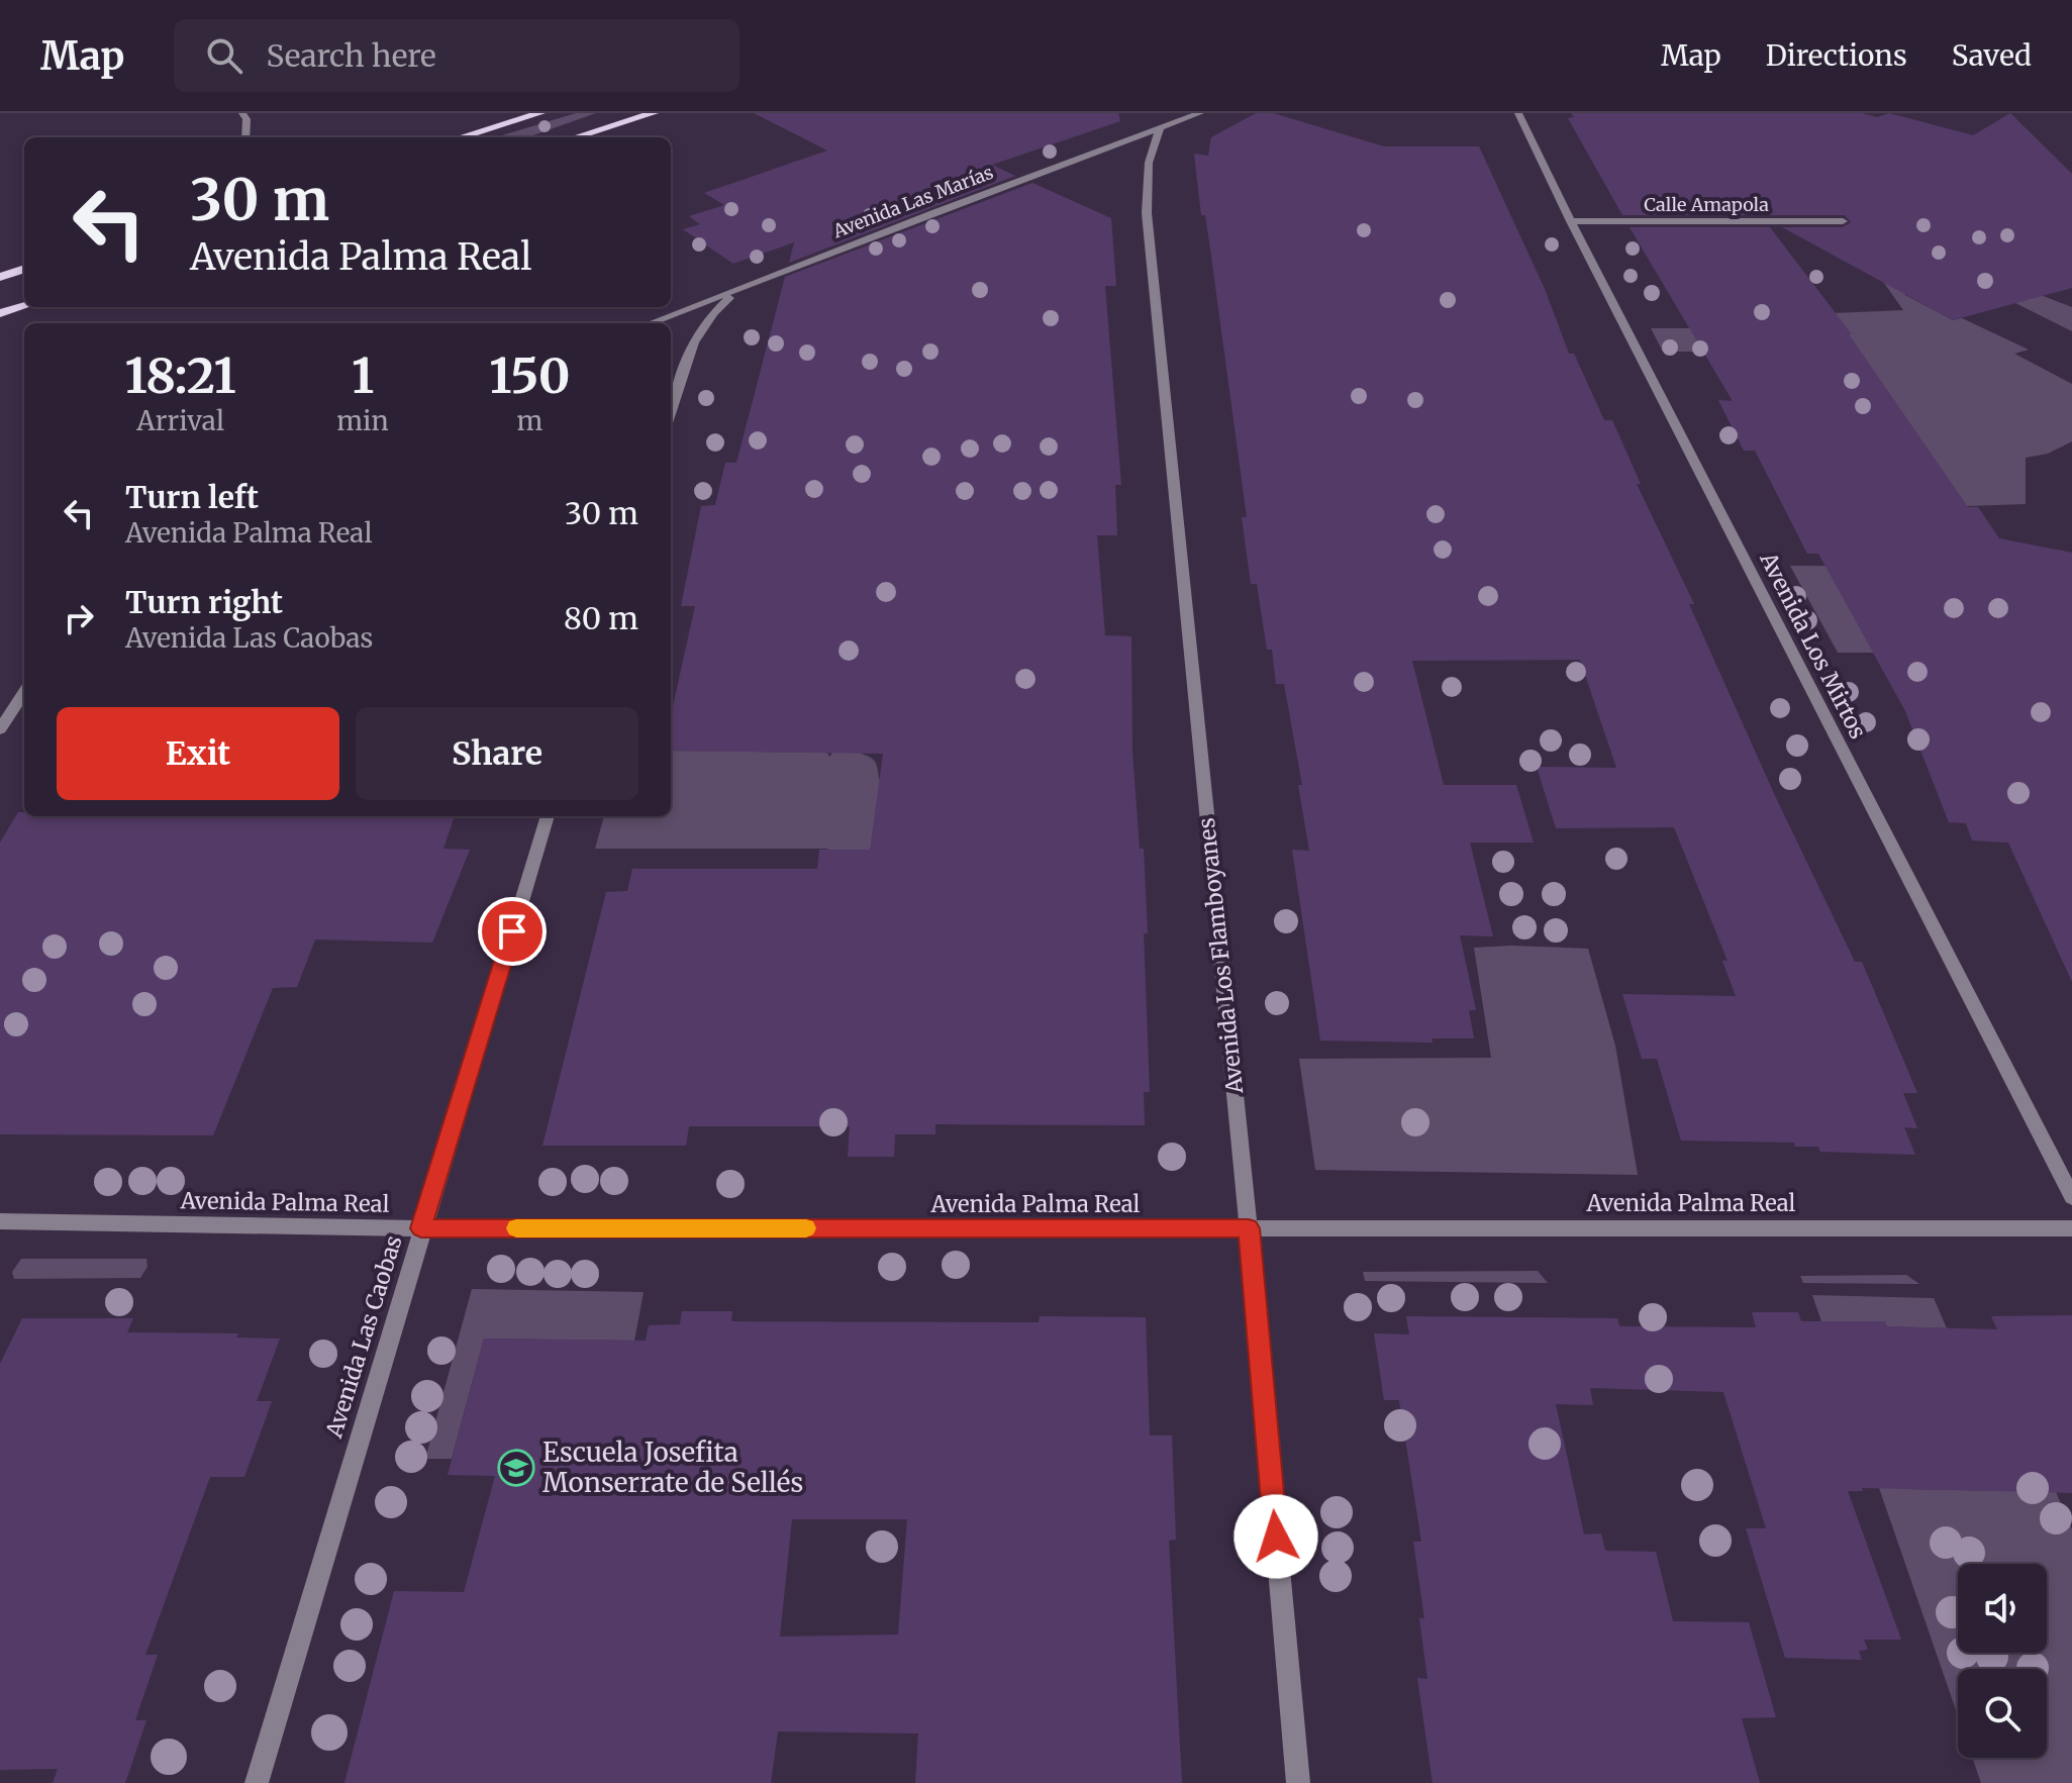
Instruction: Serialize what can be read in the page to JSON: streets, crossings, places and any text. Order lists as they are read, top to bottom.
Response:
{
  "streets": {
    "street": [
      "Avenida Las Marías",
      "Calle Amapola",
      "Avenida Los Mirtos",
      "Avenida Los Flamboyanes",
      "Avenida Palma Real",
      "Avenida Las Caobas"
    ]
  },
  "crossings": [
    ["Avenida Las Marías", "Avenida Los Flamboyanes"],
    ["Calle Amapola", "Avenida Los Mirtos"],
    ["Avenida Los Flamboyanes", "Avenida Palma Real"],
    ["Avenida Palma Real", "Avenida Las Caobas"]
  ],
  "places": {
    "school or university": ["Escuela Josefita Monserrate de Sellés"]
  },
  "page": {
    "header": "Map",
    "search": "Search here",
    "nav": ["Map", "Directions", "Saved"],
    "turn": ["30 m", "Avenida Palma Real"],
    "eta": [
      "18:21",
      "Arrival",
      "1",
      "min",
      "150",
      "m"
    ],
    "list": [
      {
        "name": "Turn left",
        "note": "Avenida Palma Real",
        "value": "30 m"
      },
      {
        "name": "Turn right",
        "note": "Avenida Las Caobas",
        "value": "80 m"
      }
    ],
    "buttons": ["Exit", "Share"]
  }
}
